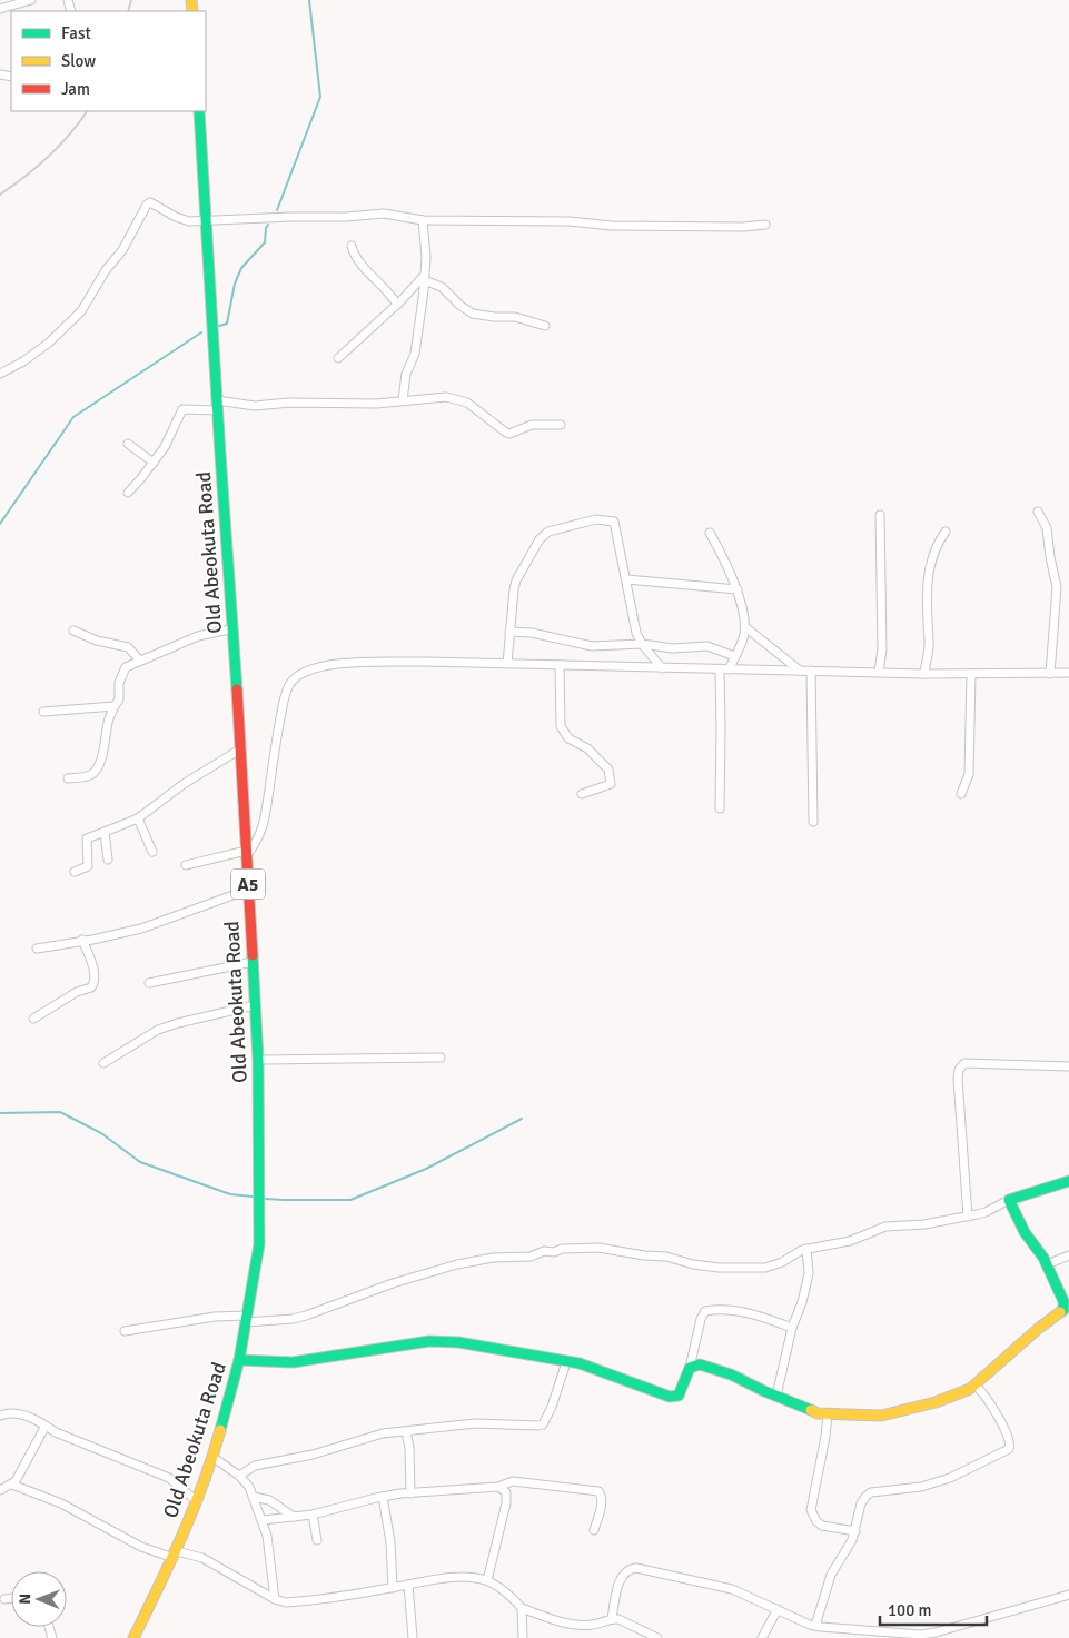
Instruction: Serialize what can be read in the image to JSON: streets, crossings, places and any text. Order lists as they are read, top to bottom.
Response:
{
  "streets": {
    "main road": ["Old Abeokuta Road", "A5"]
  },
  "legend": ["Fast", "Slow", "Jam"],
  "scale_bar": "100 m",
  "north": "left"
}
